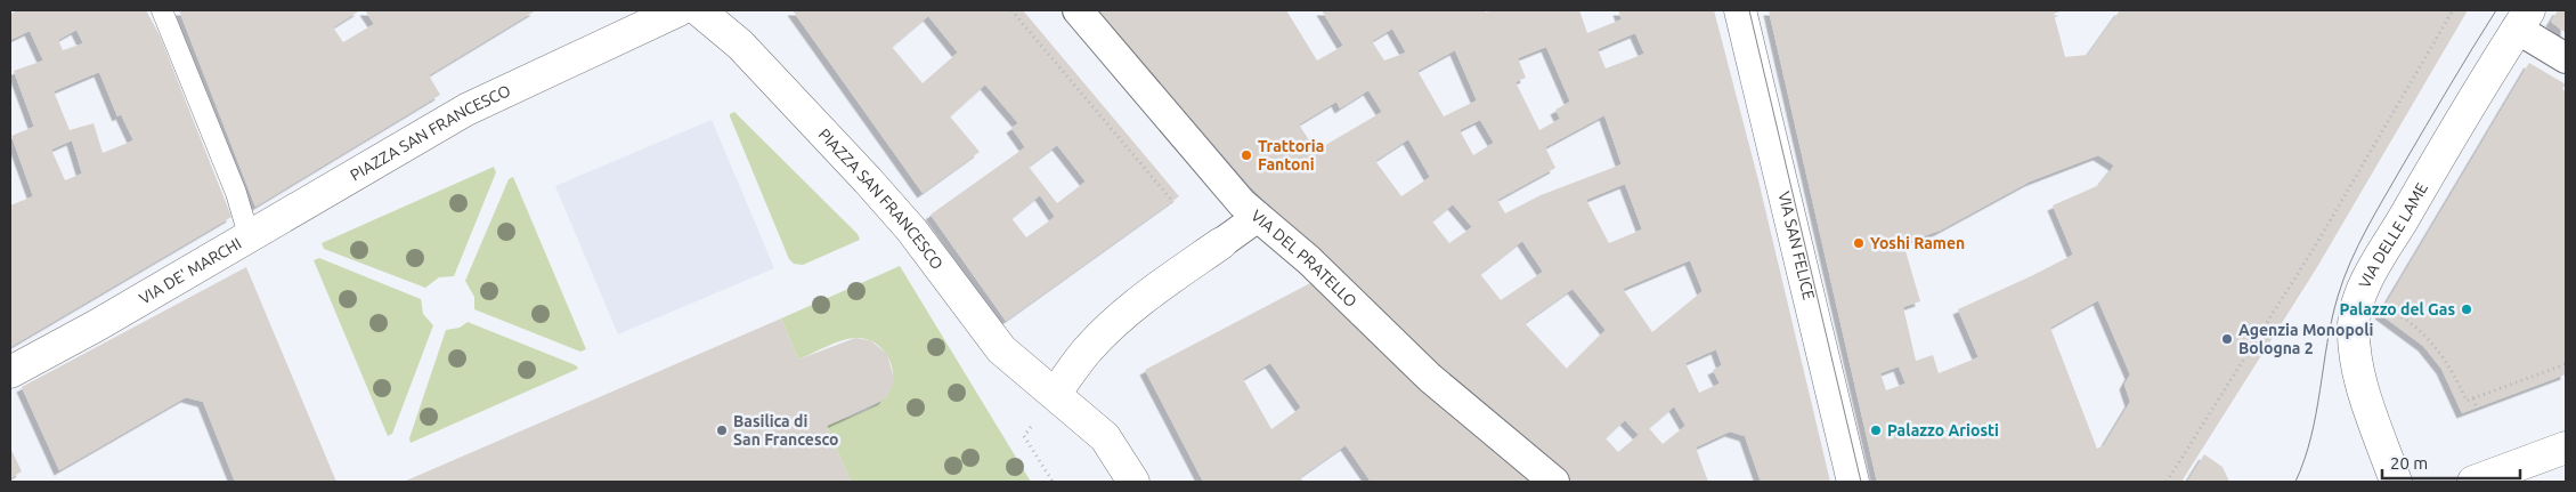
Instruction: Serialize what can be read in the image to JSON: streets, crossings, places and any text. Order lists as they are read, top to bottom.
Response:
{
  "streets": {
    "street": [
      "PIAZZA SAN FRANCESCO",
      "VIA DELLE LAME",
      "VIA SAN FELICE",
      "VIA DEL PRATELLO",
      "VIA DE' MARCHI"
    ]
  },
  "crossings": [
    ["PIAZZA SAN FRANCESCO", "VIA DE' MARCHI"]
  ],
  "places": [
    "Trattoria Fantoni",
    "Yoshi Ramen",
    "Palazzo del Gas",
    "Agenzia Monopoli Bologna 2",
    "Basilica di San Francesco",
    "Palazzo Ariosti"
  ],
  "scale_bar": "20 m"
}
